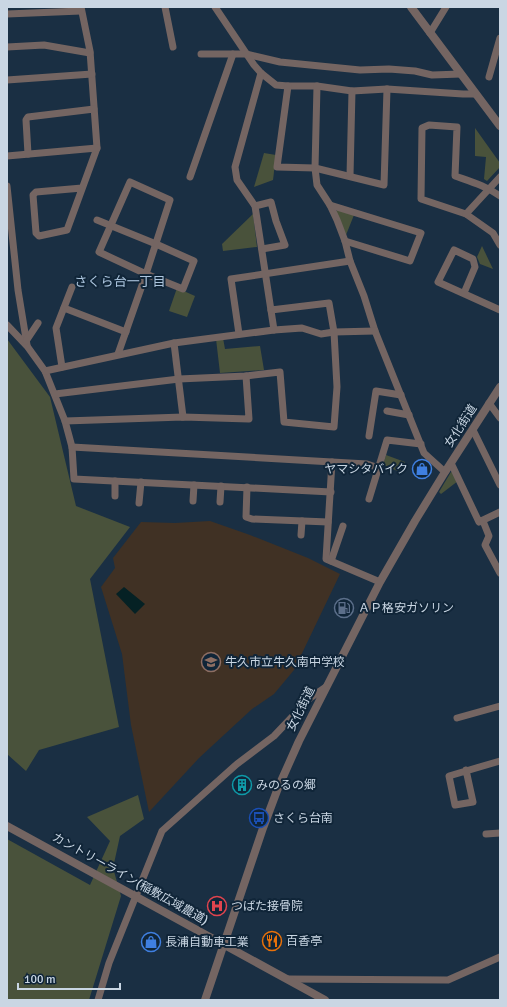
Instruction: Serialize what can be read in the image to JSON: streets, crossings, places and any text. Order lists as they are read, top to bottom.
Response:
{
  "streets": {
    "street": ["女化街道", "カントリーライン(稲敷広域農道)"]
  },
  "crossings": [
    ["女化街道", "カントリーライン(稲敷広域農道)"]
  ],
  "districts": ["さくら台一丁目"],
  "places": {
    "shop": ["ヤマシタバイク", "長浦自動車工業"],
    "fuel station": ["ＡＰ格安ガソリン"],
    "school or university": ["牛久市立牛久南中学校"],
    "building": ["みのるの郷"],
    "bus stop": ["さくら台南"],
    "hospital": ["つばた接骨院"],
    "restaurant": ["百香亭"]
  },
  "scale_bar": "100 m"
}
